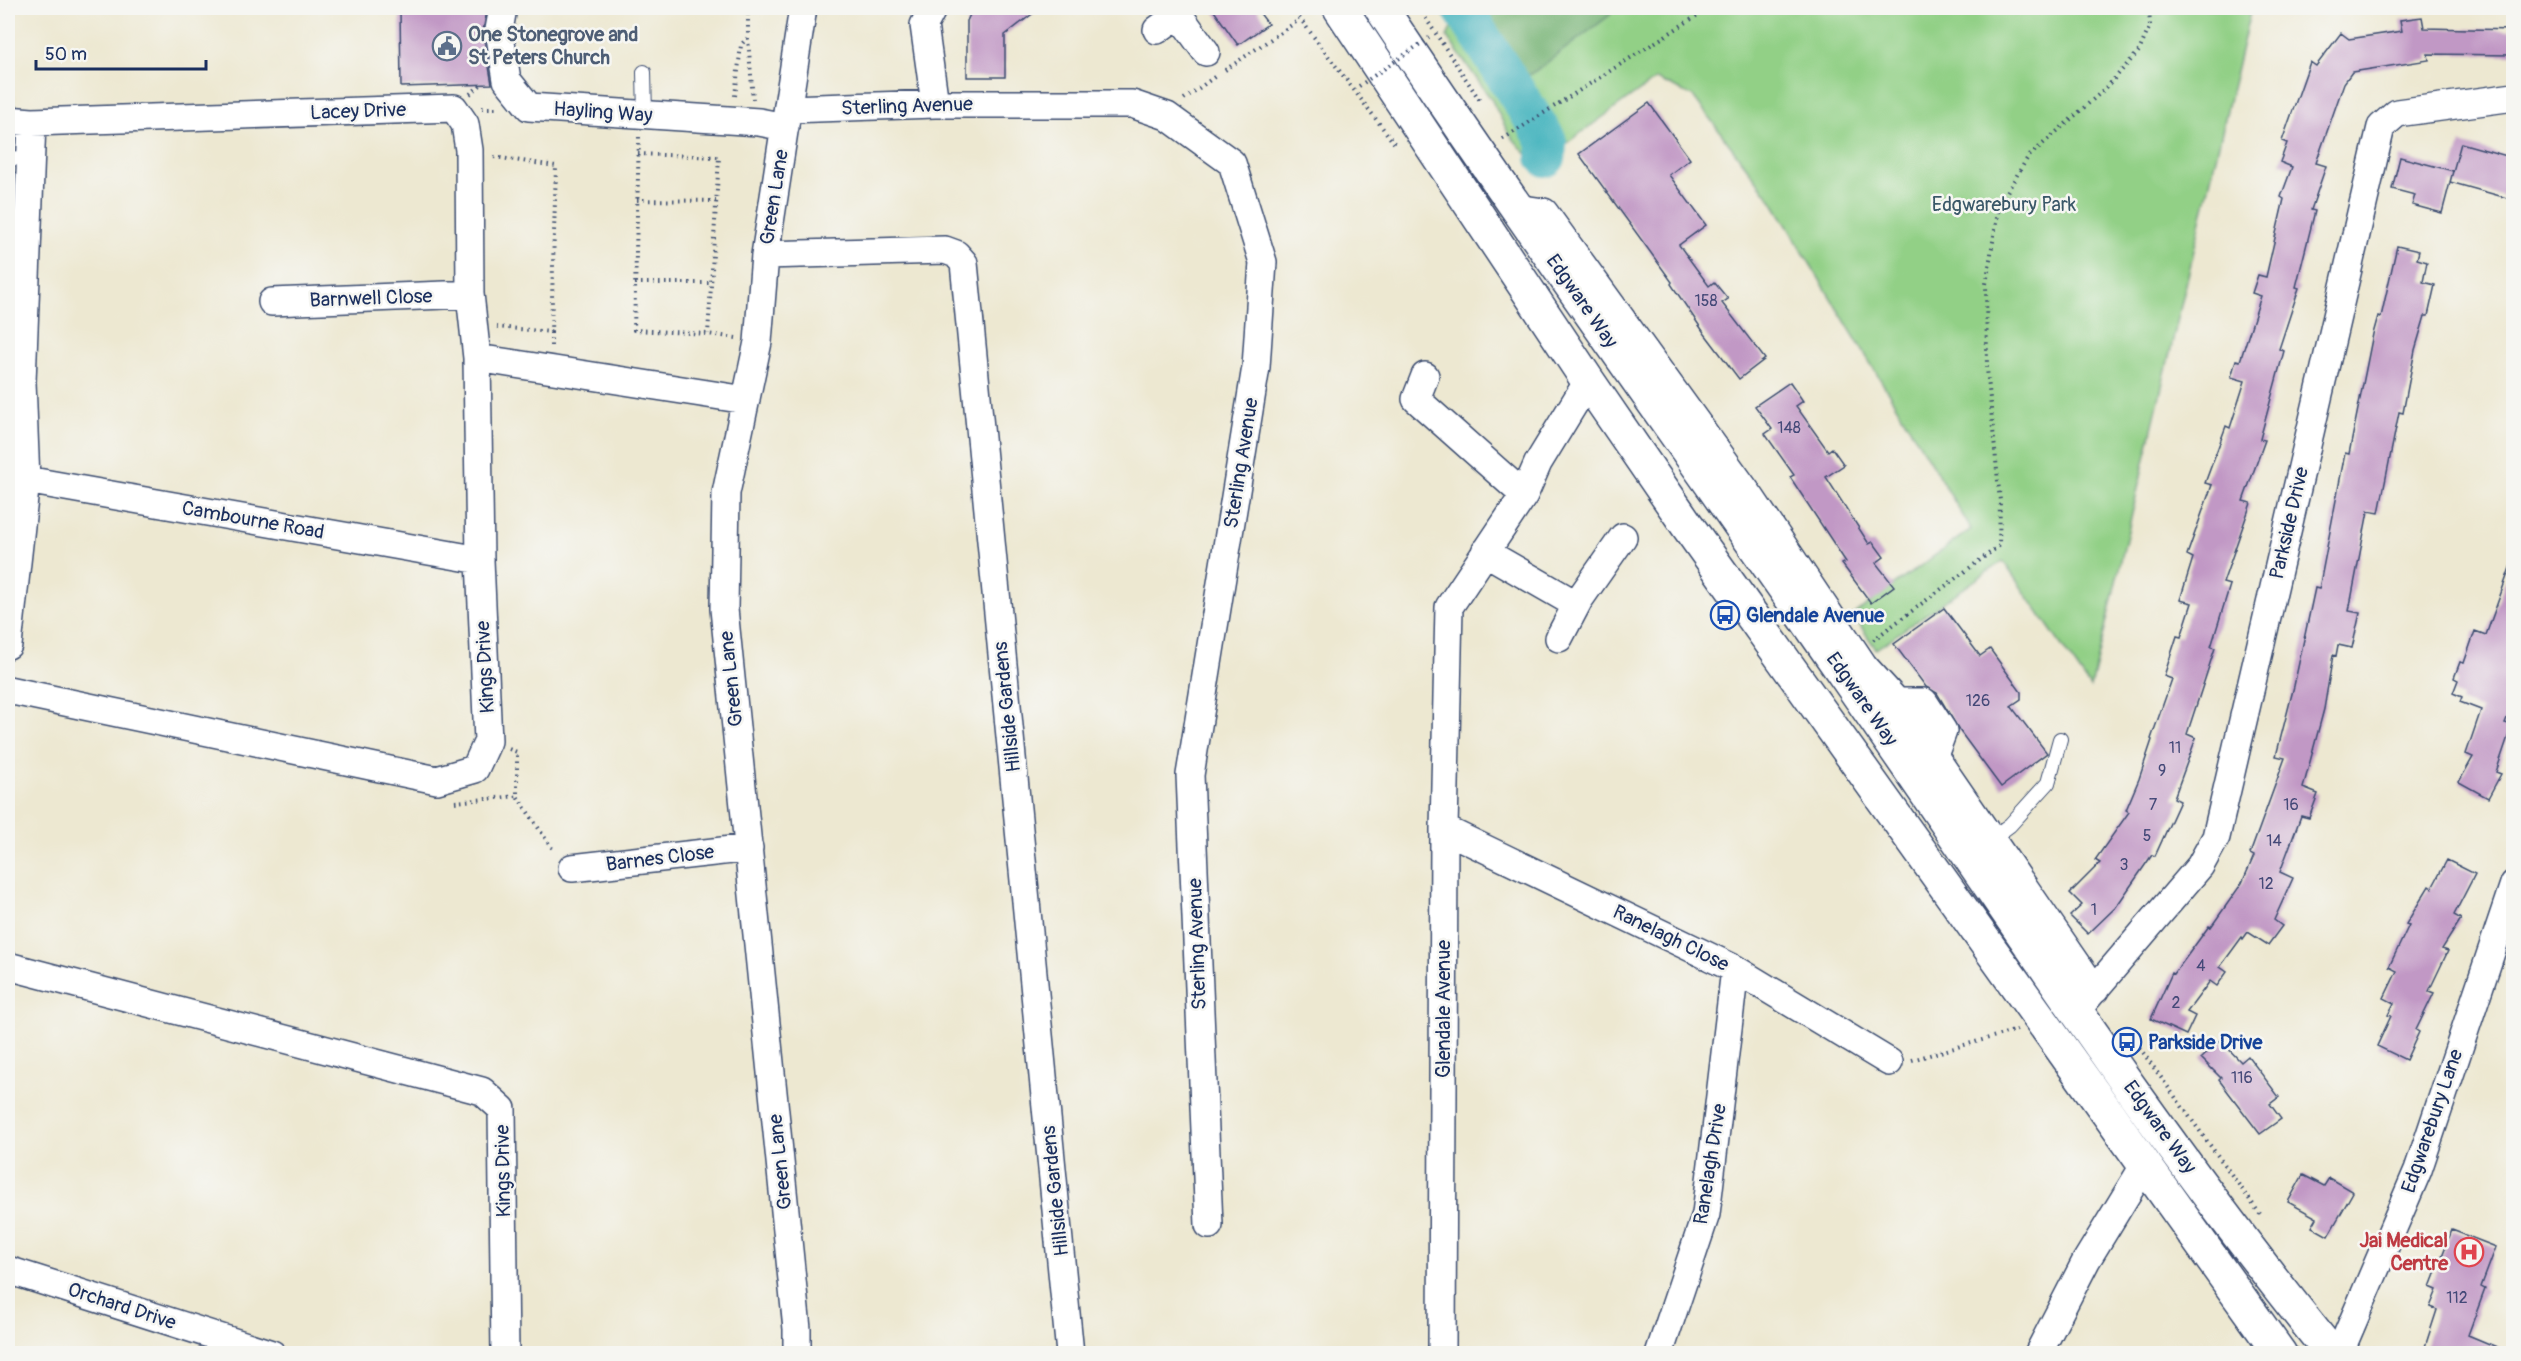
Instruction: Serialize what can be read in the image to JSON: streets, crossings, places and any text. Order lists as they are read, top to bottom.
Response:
{
  "streets": {
    "highway": ["Edgware Way"],
    "street": [
      "Sterling Avenue",
      "Lacey Drive",
      "Hayling Way",
      "Green Lane",
      "Barnwell Close",
      "Cambourne Road",
      "Parkside Drive",
      "Kings Drive",
      "Hillside Gardens",
      "Barnes Close",
      "Ranelagh Close",
      "Glendale Avenue",
      "Edgwarebury Lane",
      "Ranelagh Drive",
      "Orchard Drive"
    ]
  },
  "crossings": [
    ["Sterling Avenue", "Hayling Way"],
    ["Sterling Avenue", "Green Lane"],
    ["Hayling Way", "Green Lane"],
    ["Green Lane", "Hillside Gardens"],
    ["Green Lane", "Barnes Close"],
    ["Edgware Way", "Parkside Drive"],
    ["Edgware Way", "Glendale Avenue"],
    ["Cambourne Road", "Kings Drive"],
    ["Ranelagh Close", "Glendale Avenue"],
    ["Ranelagh Close", "Ranelagh Drive"]
  ],
  "parks": ["Edgwarebury Park"],
  "places": {
    "public building": ["One Stonegrove and St Peters Church"],
    "bus stop": ["Glendale Avenue", "Parkside Drive"],
    "hospital": ["Jai Medical Centre"]
  },
  "house_numbers": [
    "158",
    "148",
    "126",
    "11",
    "9",
    "7",
    "16",
    "5",
    "14",
    "3",
    "12",
    "1",
    "4",
    "2",
    "116",
    "112"
  ],
  "scale_bar": "50 m"
}
